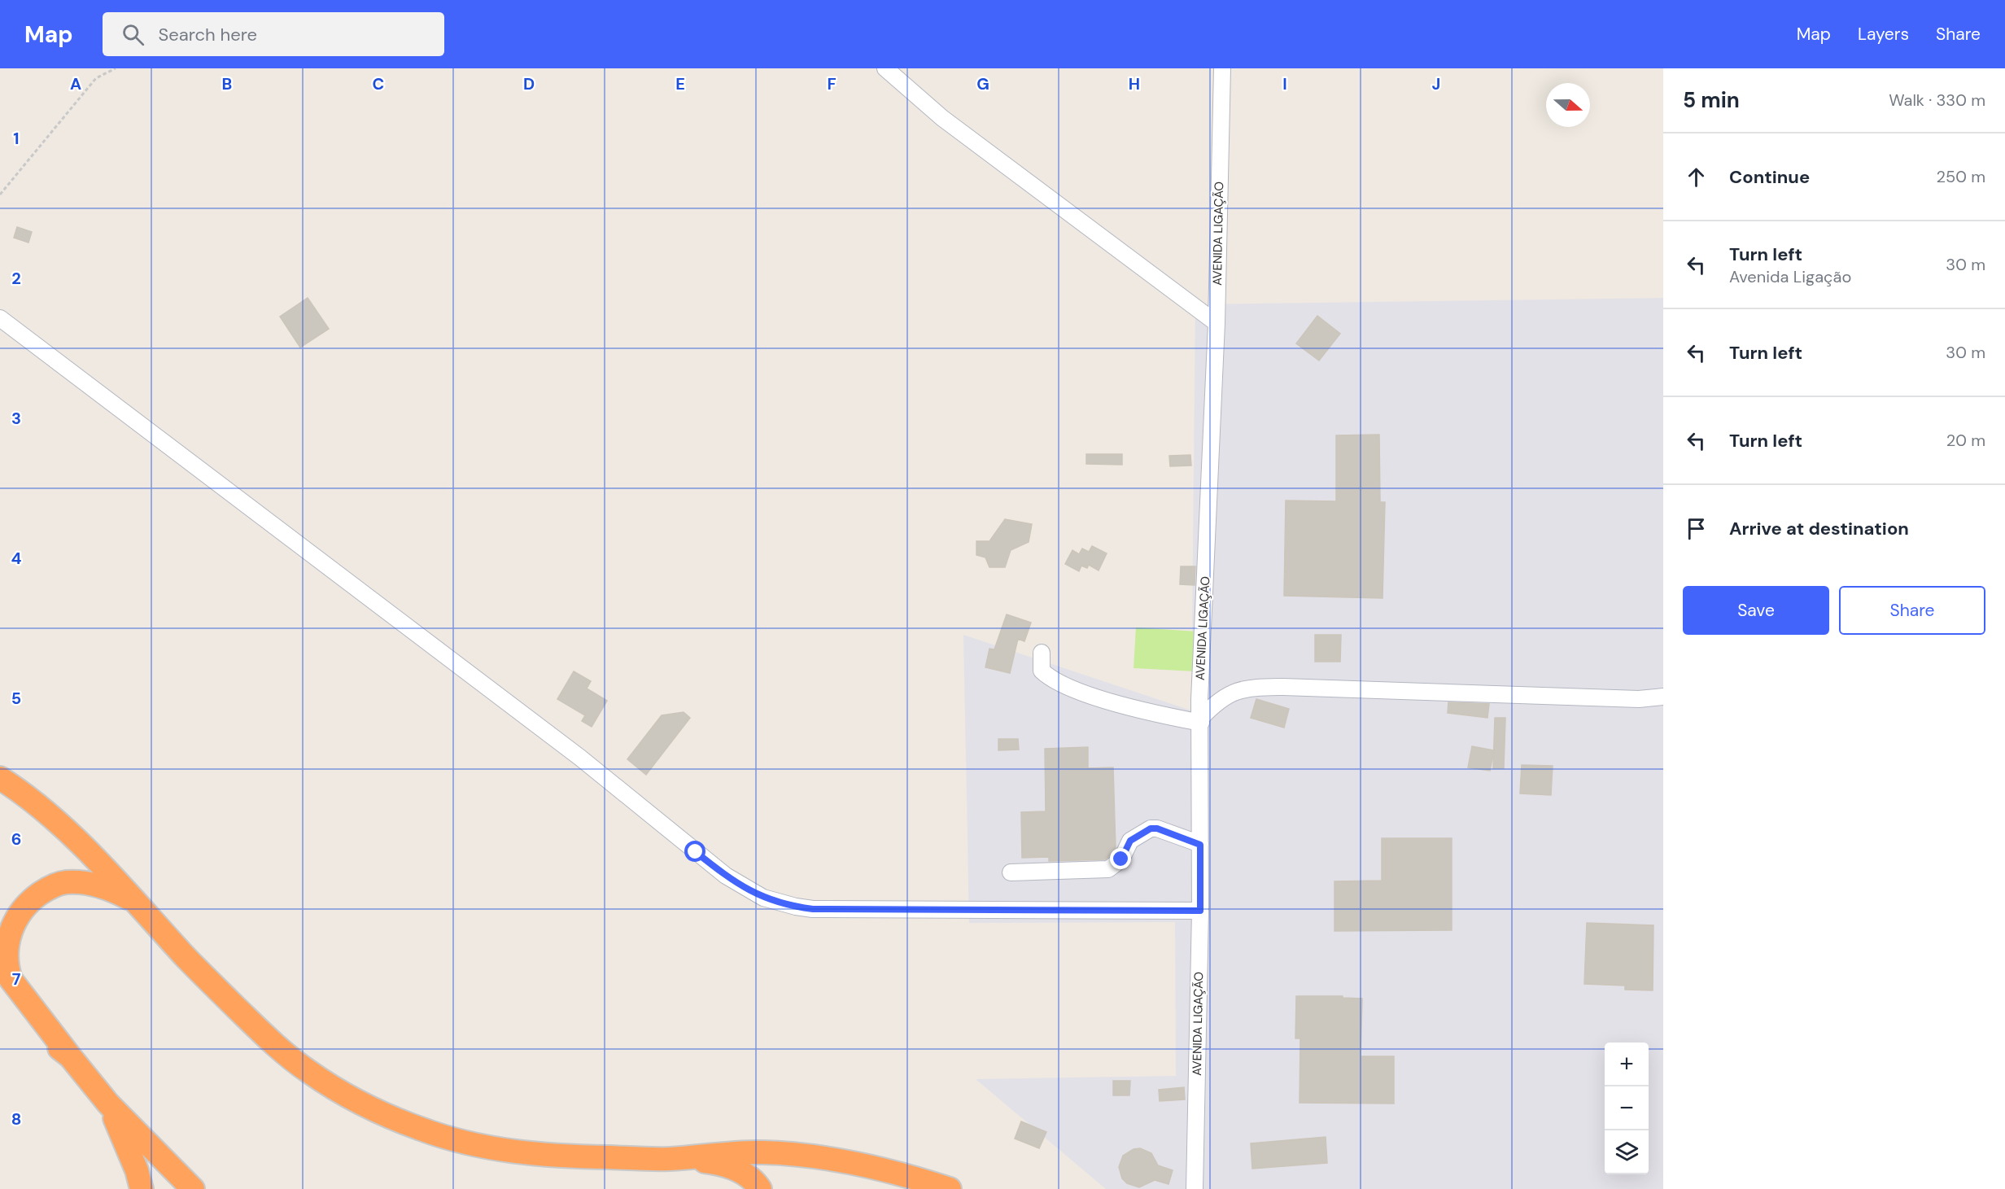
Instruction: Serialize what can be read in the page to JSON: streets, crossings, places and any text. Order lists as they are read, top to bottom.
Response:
{
  "streets": {
    "street": ["AVENIDA LIGAÇÃO"]
  },
  "north": "right",
  "page": {
    "header": "Map",
    "search": "Search here",
    "nav": ["Map", "Layers", "Share"],
    "heading": ["5 min", "Walk · 330 m"],
    "list": [
      ["Continue", "250 m"],
      ["Turn left", "Avenida Ligação", "30 m"],
      ["Turn left", "30 m"],
      ["Turn left", "20 m"],
      "Arrive at destination"
    ],
    "buttons": ["Save", "Share"],
    "map_buttons": ["+", "−"]
  },
  "grid": {
    "columns": [
      "A",
      "B",
      "C",
      "D",
      "E",
      "F",
      "G",
      "H",
      "I",
      "J"
    ],
    "rows": [
      "1",
      "2",
      "3",
      "4",
      "5",
      "6",
      "7",
      "8"
    ]
  }
}
